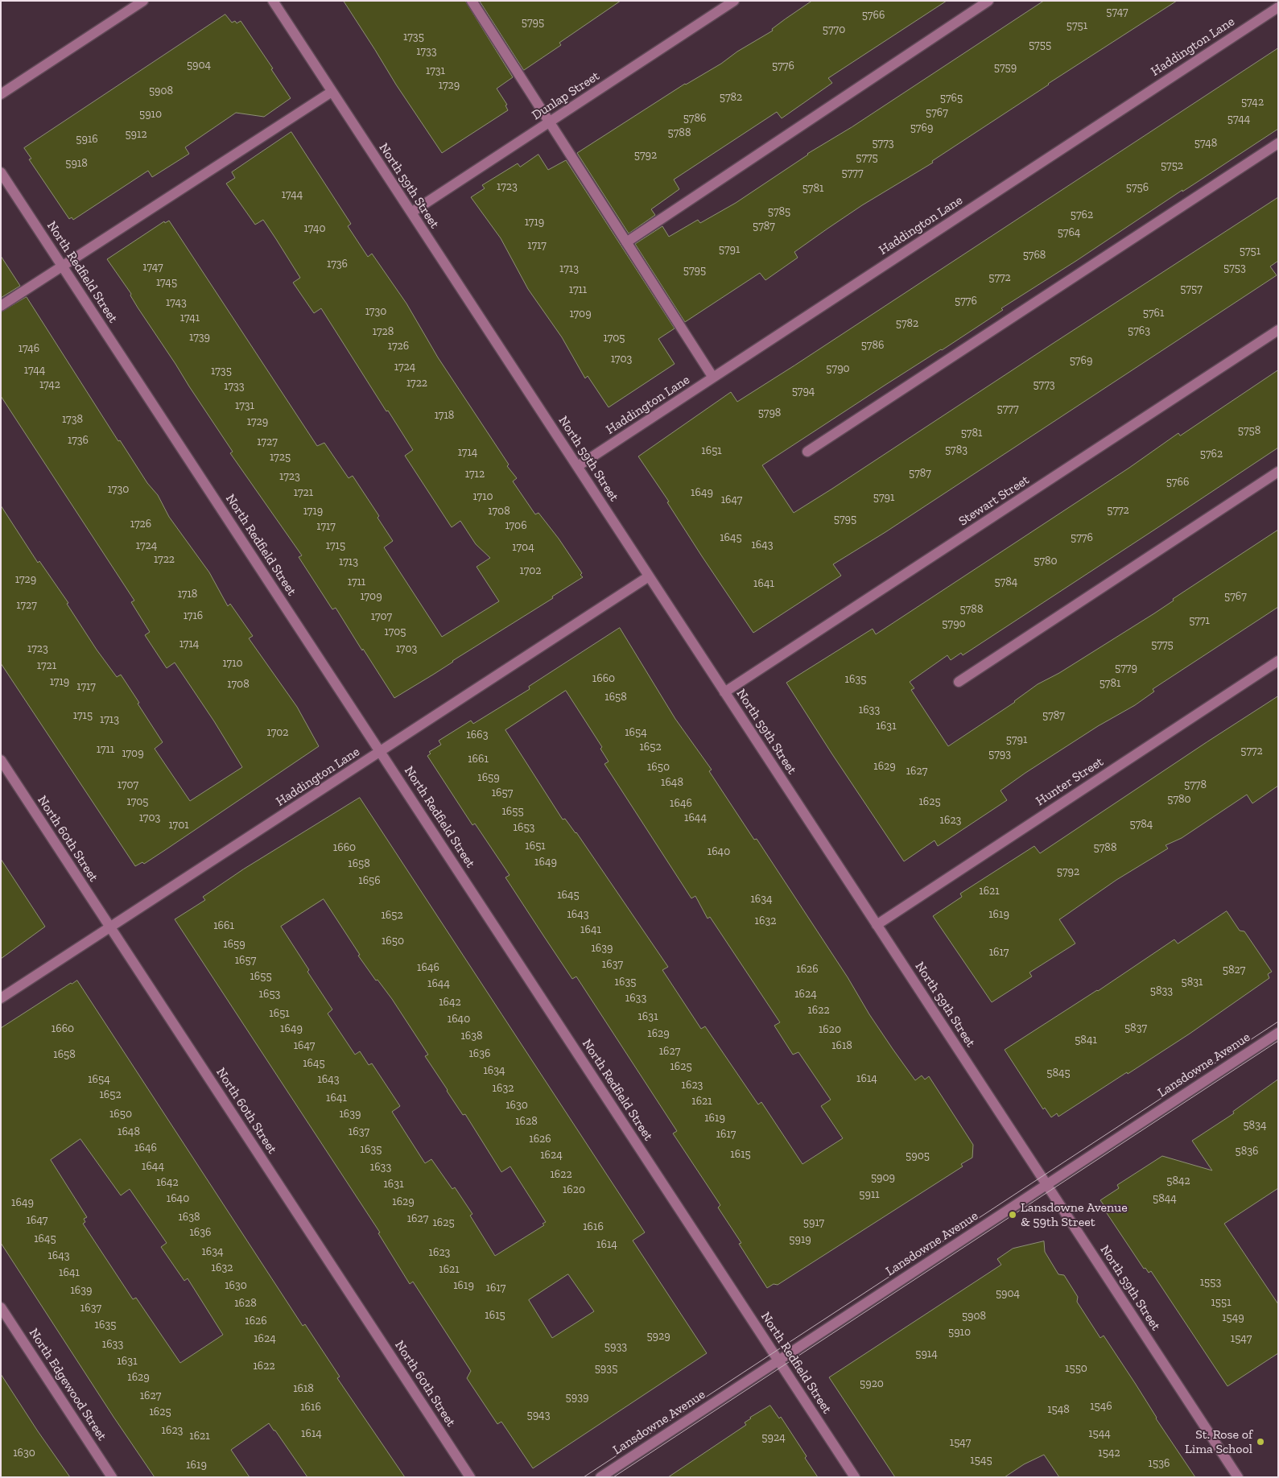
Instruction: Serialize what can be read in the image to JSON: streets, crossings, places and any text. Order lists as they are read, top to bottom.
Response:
{
  "streets": {
    "street": [
      "Haddington Lane",
      "Dunlap Street",
      "North 59th Street",
      "North Redfield Street",
      "Stewart Street",
      "Hunter Street",
      "North 60th Street",
      "Lansdowne Avenue",
      "North Edgewood Street"
    ]
  },
  "crossings": [
    ["Haddington Lane", "North 59th Street"],
    ["Haddington Lane", "North Redfield Street"],
    ["Haddington Lane", "North 60th Street"],
    ["Dunlap Street", "North 59th Street"],
    ["North 59th Street", "Stewart Street"],
    ["North 59th Street", "Hunter Street"],
    ["North 59th Street", "Lansdowne Avenue"],
    ["North Redfield Street", "Lansdowne Avenue"]
  ],
  "places": ["Lansdowne Avenue & 59th Street", "St. Rose of Lima School"],
  "house_numbers": [
    "5747",
    "5766",
    "5795",
    "5751",
    "5770",
    "1735",
    "5755",
    "1733",
    "5904",
    "5776",
    "5759",
    "1731",
    "1729",
    "5908",
    "5782",
    "5765",
    "5742",
    "5767",
    "5910",
    "5786",
    "5744",
    "5769",
    "5788",
    "5912",
    "5916",
    "5773",
    "5748",
    "5792",
    "5775",
    "5918",
    "5752",
    "5777",
    "1723",
    "5756",
    "5781",
    "1744",
    "5785",
    "5762",
    "1719",
    "5787",
    "1740",
    "5764",
    "1717",
    "5791",
    "5751",
    "5768",
    "1736",
    "1747",
    "5753",
    "1713",
    "5795",
    "5772",
    "1745",
    "5757",
    "1711",
    "5776",
    "1743",
    "1730",
    "5761",
    "1709",
    "1741",
    "5782",
    "5763",
    "1728",
    "1739",
    "1705",
    "5786",
    "1726",
    "1746",
    "1703",
    "5769",
    "1724",
    "5790",
    "1744",
    "1735",
    "1722",
    "1742",
    "5773",
    "1733",
    "5794",
    "1731",
    "5777",
    "5798",
    "1718",
    "1738",
    "1729",
    "5758",
    "5781",
    "1736",
    "1727",
    "5783",
    "1651",
    "1714",
    "5762",
    "1725",
    "5787",
    "1712",
    "1723",
    "5766",
    "1730",
    "1721",
    "1649",
    "1710",
    "5791",
    "1647",
    "5772",
    "1719",
    "1708",
    "5795",
    "1726",
    "1706",
    "1717",
    "1645",
    "5776",
    "1643",
    "1724",
    "1715",
    "1704",
    "1722",
    "5780",
    "1713",
    "1702",
    "1729",
    "1711",
    "5784",
    "1641",
    "1718",
    "1709",
    "5767",
    "1727",
    "5788",
    "1716",
    "1707",
    "5771",
    "5790",
    "1705",
    "1714",
    "5775",
    "1723",
    "1703",
    "1710",
    "1721",
    "5779",
    "1660",
    "1635",
    "1719",
    "5781",
    "1708",
    "1717",
    "1658",
    "1633",
    "1715",
    "5787",
    "1713",
    "1631",
    "1702",
    "1654",
    "1663",
    "5791",
    "1652",
    "1711",
    "5772",
    "1709",
    "5793",
    "1661",
    "1629",
    "1650",
    "1627",
    "1659",
    "1648",
    "1707",
    "5778",
    "1657",
    "5780",
    "1705",
    "1625",
    "1646",
    "1655",
    "1703",
    "1644",
    "1623",
    "5784",
    "1701",
    "1653",
    "1651",
    "1660",
    "5788",
    "1640",
    "1649",
    "1658",
    "5792",
    "1656",
    "1621",
    "1645",
    "1634",
    "1643",
    "1619",
    "1652",
    "1632",
    "1661",
    "1641",
    "1650",
    "1659",
    "1639",
    "1617",
    "1657",
    "1637",
    "1646",
    "1626",
    "5827",
    "1655",
    "1635",
    "5831",
    "1644",
    "5833",
    "1653",
    "1624",
    "1633",
    "1642",
    "1622",
    "1651",
    "1631",
    "1640",
    "5837",
    "1660",
    "1649",
    "1620",
    "1629",
    "1638",
    "5841",
    "1647",
    "1618",
    "1627",
    "1636",
    "1658",
    "1645",
    "1625",
    "1634",
    "5845",
    "1614",
    "1654",
    "1643",
    "1623",
    "1632",
    "1652",
    "1641",
    "1621",
    "1630",
    "1650",
    "1639",
    "1619",
    "1628",
    "5834",
    "1648",
    "1637",
    "1617",
    "1626",
    "1646",
    "1635",
    "5836",
    "1615",
    "1624",
    "5905",
    "1644",
    "1633",
    "1622",
    "5909",
    "5842",
    "1642",
    "1631",
    "1620",
    "5911",
    "1640",
    "5844",
    "1629",
    "1649",
    "1638",
    "1627",
    "1647",
    "1625",
    "5917",
    "1616",
    "1636",
    "1645",
    "5919",
    "1614",
    "1634",
    "1623",
    "1643",
    "1632",
    "1621",
    "1641",
    "1553",
    "1630",
    "1619",
    "1617",
    "1639",
    "5904",
    "1551",
    "1628",
    "1637",
    "1615",
    "5908",
    "1549",
    "1626",
    "1635",
    "5910",
    "5929",
    "1624",
    "1547",
    "1633",
    "5933",
    "5914",
    "1631",
    "1622",
    "5935",
    "1550",
    "1629",
    "5920",
    "1618",
    "1627",
    "5939",
    "1546",
    "1616",
    "1548",
    "1625",
    "5943",
    "1623",
    "1614",
    "1544",
    "1621",
    "5924",
    "1547",
    "1630",
    "1542",
    "1545",
    "1536",
    "1619"
  ]
}
